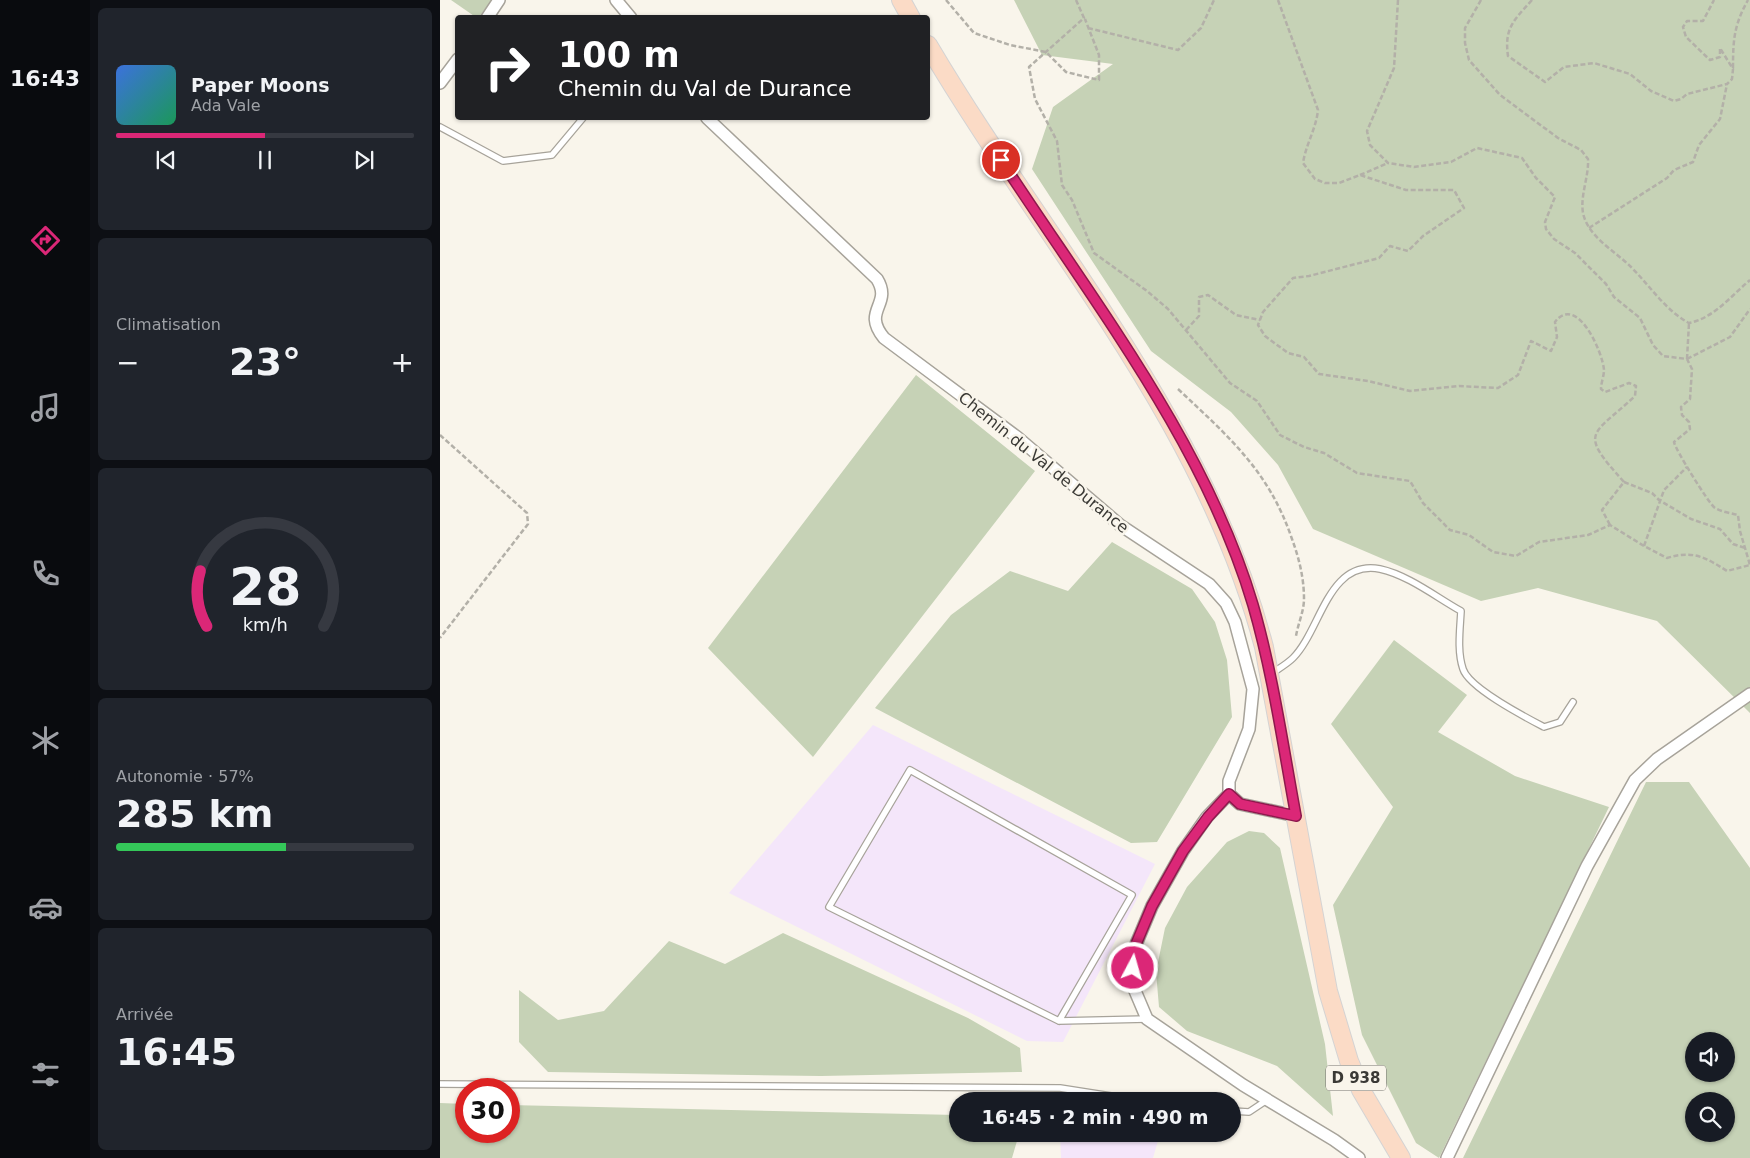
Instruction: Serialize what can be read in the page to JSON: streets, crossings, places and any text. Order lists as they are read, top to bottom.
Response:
{
  "streets": {
    "main road": ["D 938"],
    "street": ["Chemin du Val de Durance"]
  },
  "page": {
    "tabs": "16:43",
    "turn": ["100 m", "Chemin du Val de Durance"],
    "song": ["Paper Moons", "Ada Vale"],
    "tile": [
      "Climatisation",
      ["Autonomie · 57%", "285 km"],
      ["Arrivée", "16:45"]
    ],
    "heat": ["−", "23°", "+"],
    "limit": "30",
    "trip": "16:45 · 2 min · 490 m",
    "gauge": ["28", "km/h"]
  }
}
